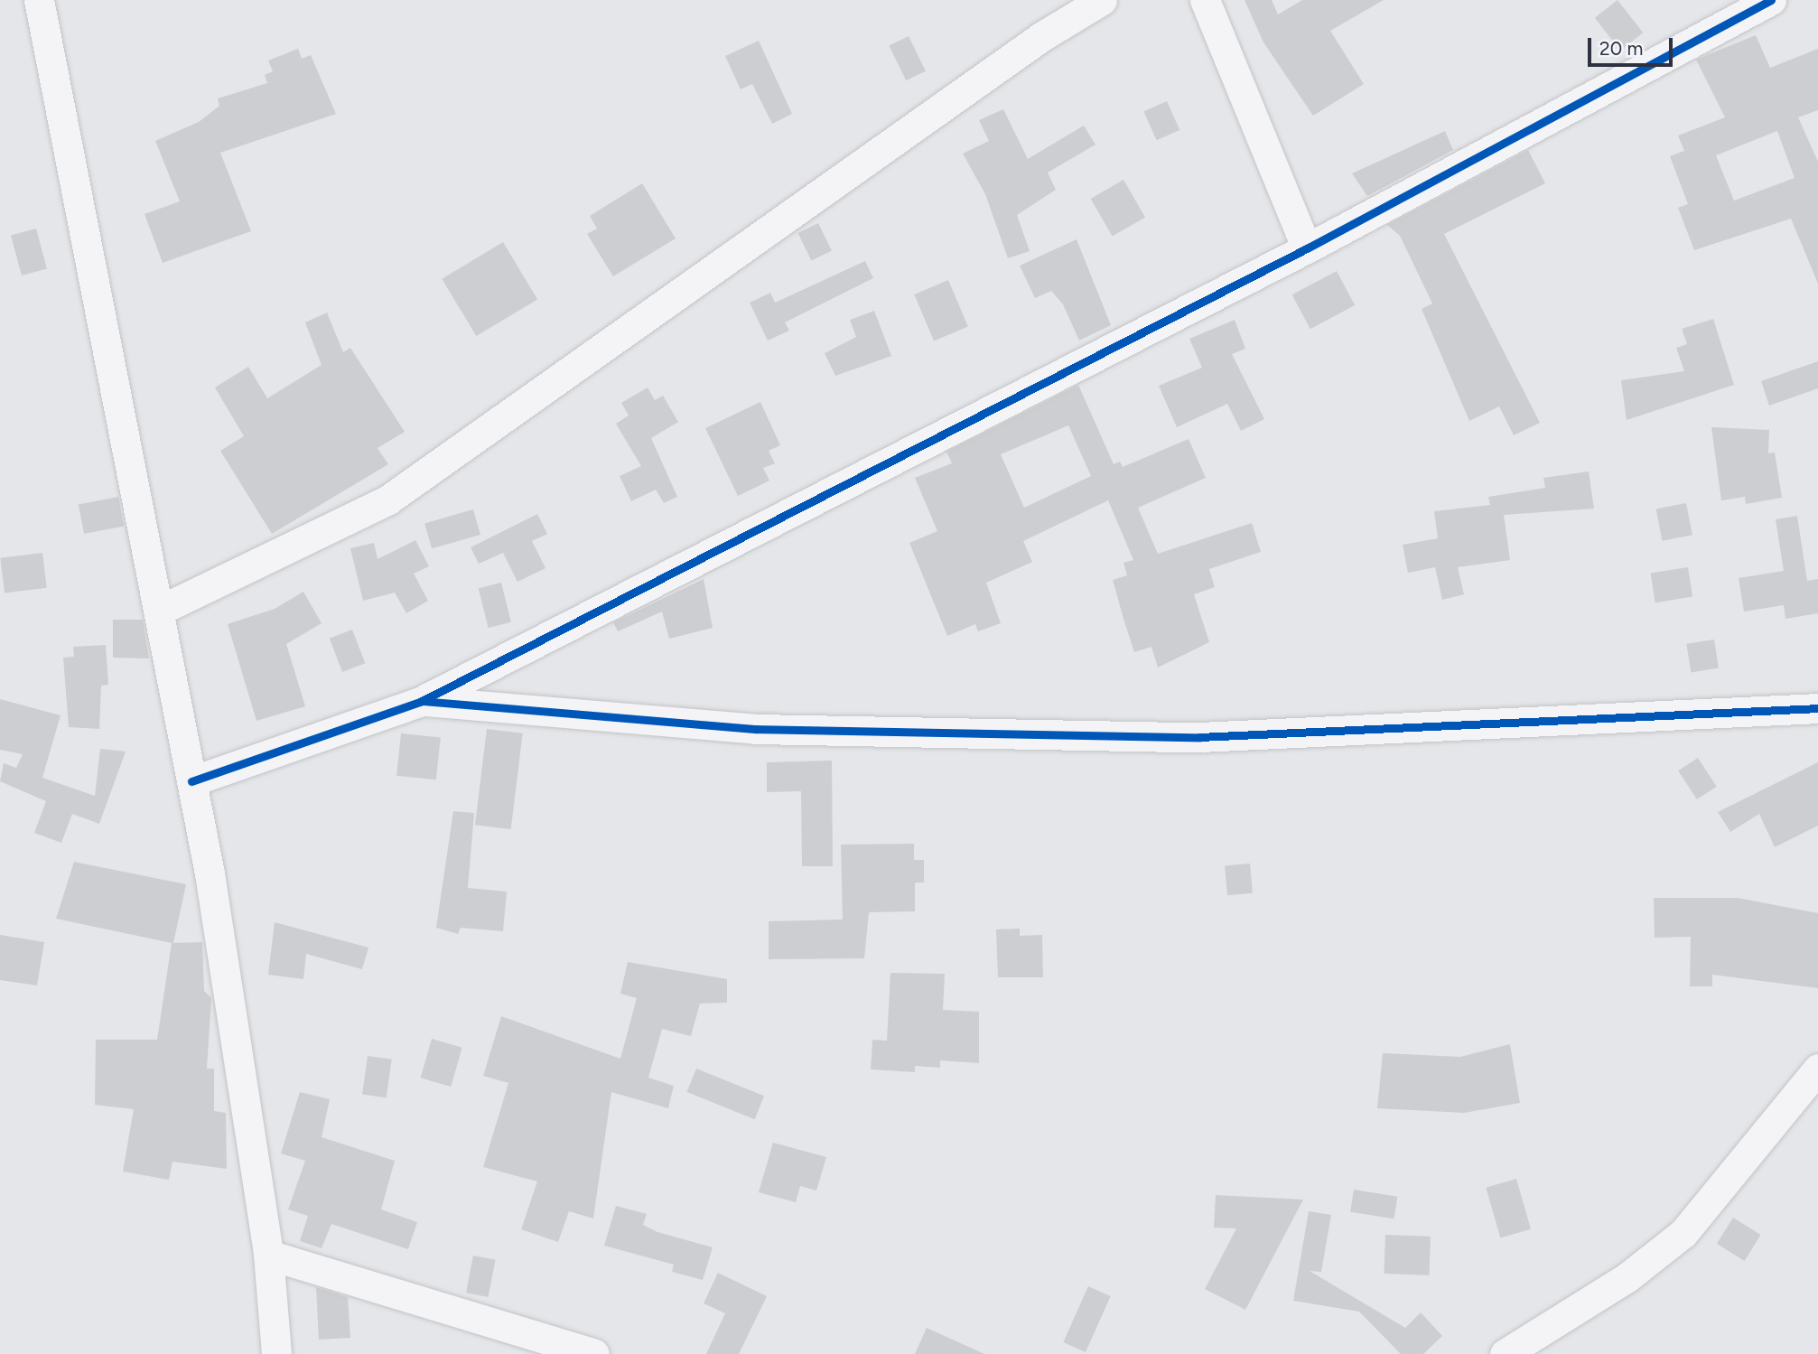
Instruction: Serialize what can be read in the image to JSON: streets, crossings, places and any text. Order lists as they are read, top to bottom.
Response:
{
  "scale_bar": "20 m"
}
